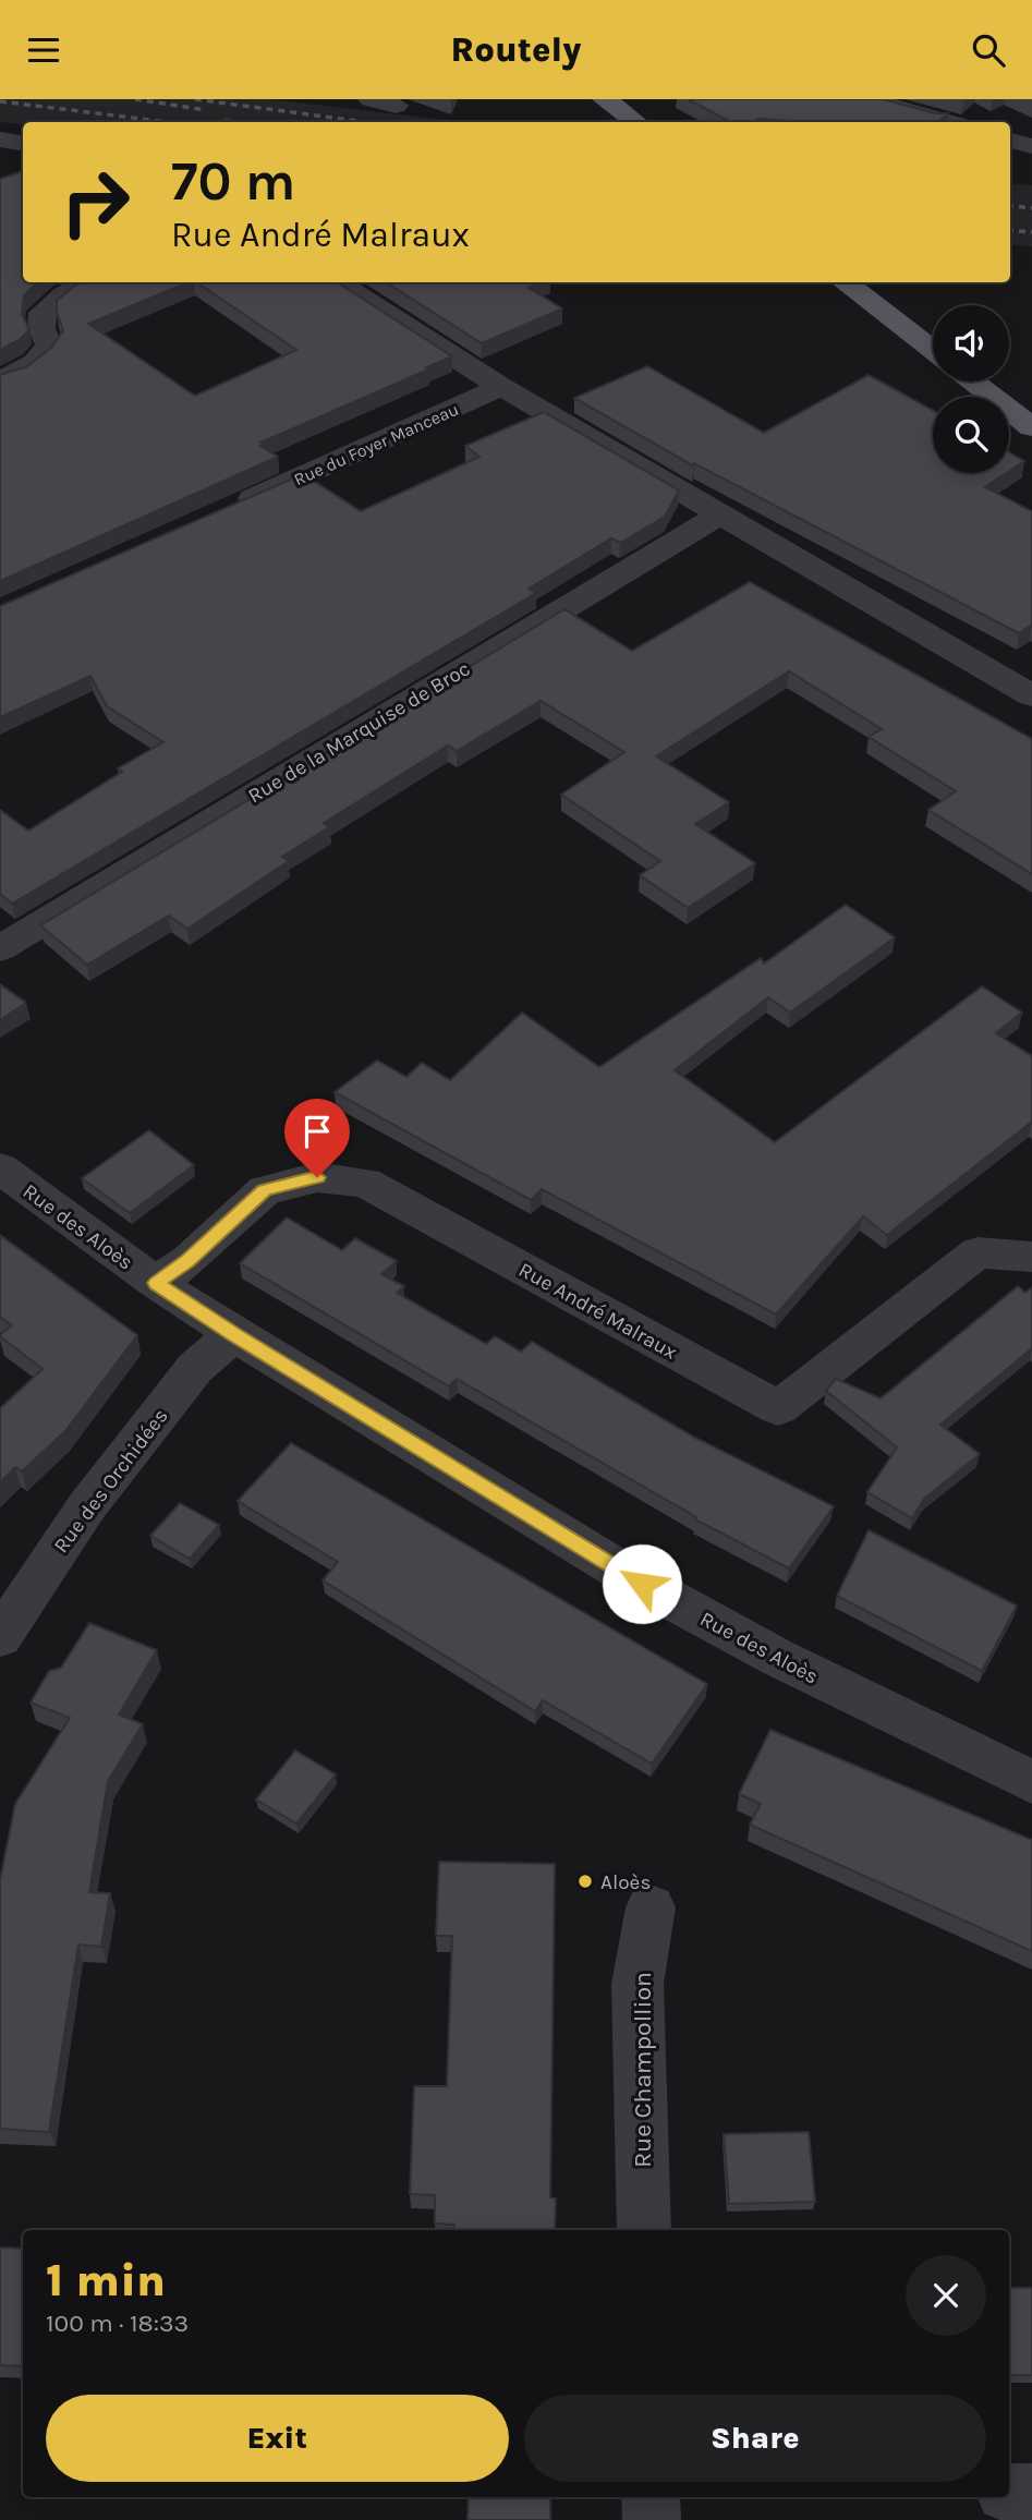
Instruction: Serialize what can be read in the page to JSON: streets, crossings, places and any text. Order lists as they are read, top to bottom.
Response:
{
  "streets": {
    "street": [
      "Rue du Foyer Manceau",
      "Rue de la Marquise de Broc",
      "Rue des Aloès",
      "Rue André Malraux",
      "Rue des Orchidées",
      "Rue Champollion"
    ]
  },
  "crossings": [
    ["Rue des Aloès", "Rue André Malraux"],
    ["Rue des Aloès", "Rue des Orchidées"]
  ],
  "places": ["Aloès"],
  "page": {
    "header": "Routely",
    "turn": ["70 m", "Rue André Malraux"],
    "heading": ["1 min", "100 m · 18:33"],
    "buttons": ["Exit", "Share"]
  }
}
